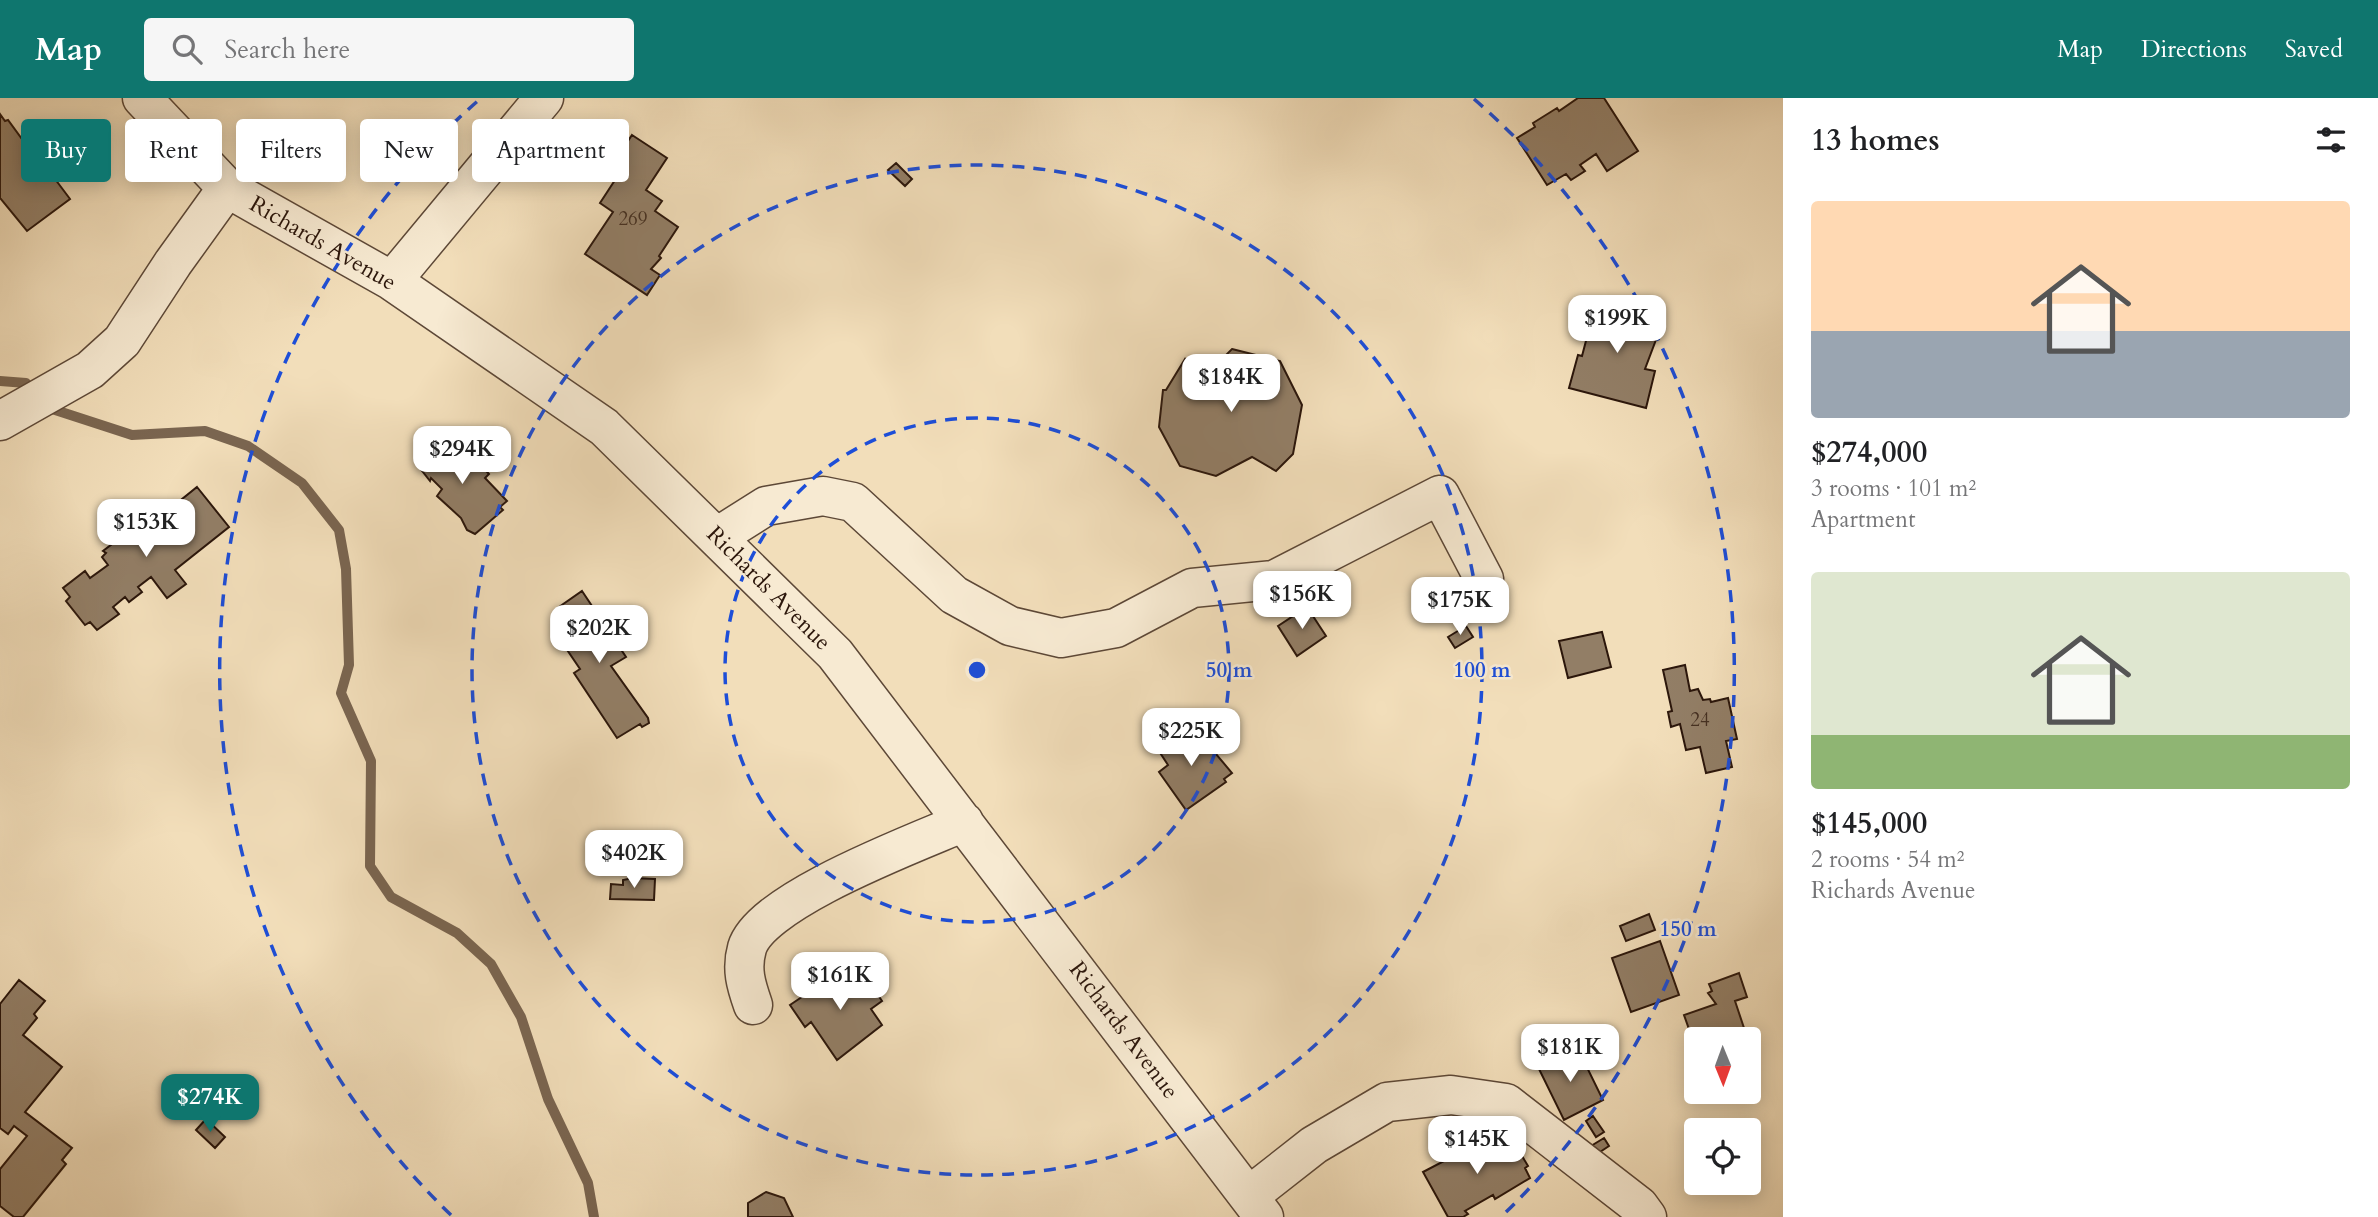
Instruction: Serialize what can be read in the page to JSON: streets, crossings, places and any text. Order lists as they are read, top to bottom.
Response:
{
  "streets": {
    "street": ["Richards Avenue"]
  },
  "house_numbers": ["269", "24"],
  "north": "bottom",
  "page": {
    "header": "Map",
    "search": "Search here",
    "nav": ["Map", "Directions", "Saved"],
    "heading": "13 homes",
    "chip": [
      "Buy",
      "Rent",
      "Filters",
      "New",
      "Apartment"
    ],
    "list": [
      {
        "name": "$274,000",
        "note": "3 rooms · 101 m² · Apartment"
      },
      {
        "name": "$145,000",
        "note": "2 rooms · 54 m² · Richards Avenue"
      }
    ],
    "price": [
      "$199K",
      "$184K",
      "$294K",
      "$153K",
      "$156K",
      "$175K",
      "$202K",
      "$225K",
      "$402K",
      "$161K",
      "$181K",
      "$274K",
      "$145K"
    ]
  },
  "rings": ["50 m", "100 m", "150 m"]
}
